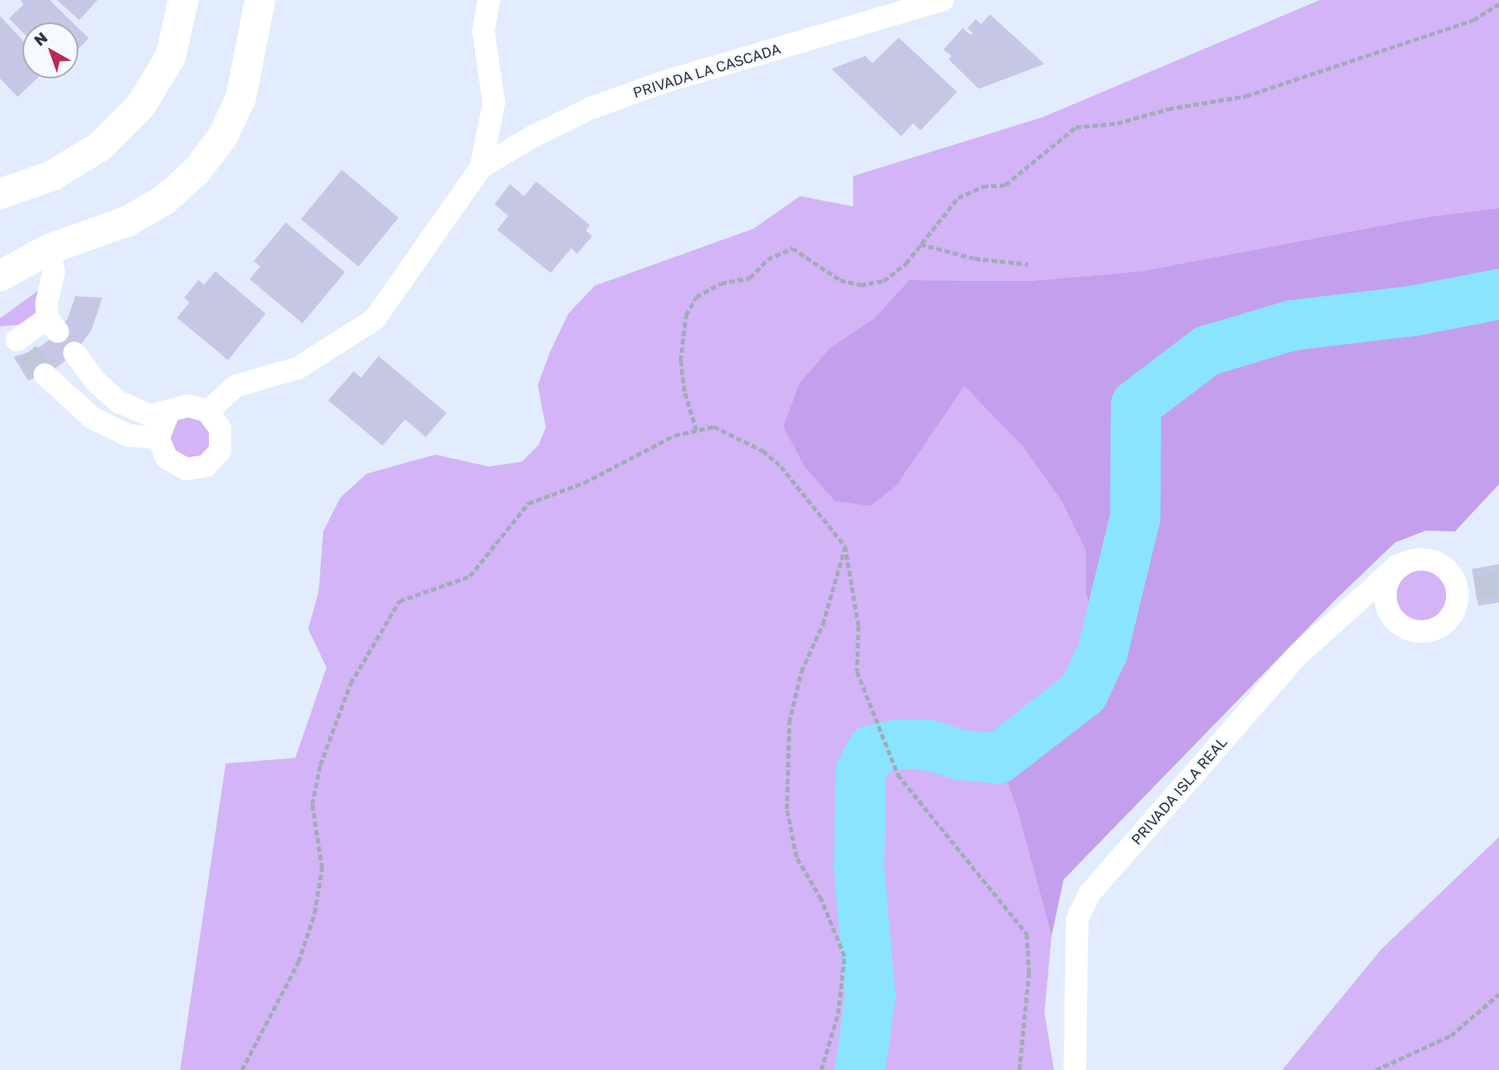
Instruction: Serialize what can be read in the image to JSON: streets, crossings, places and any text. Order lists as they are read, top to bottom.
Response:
{
  "streets": {
    "street": ["PRIVADA LA CASCADA", "PRIVADA ISLA REAL"]
  },
  "north": "top left"
}
